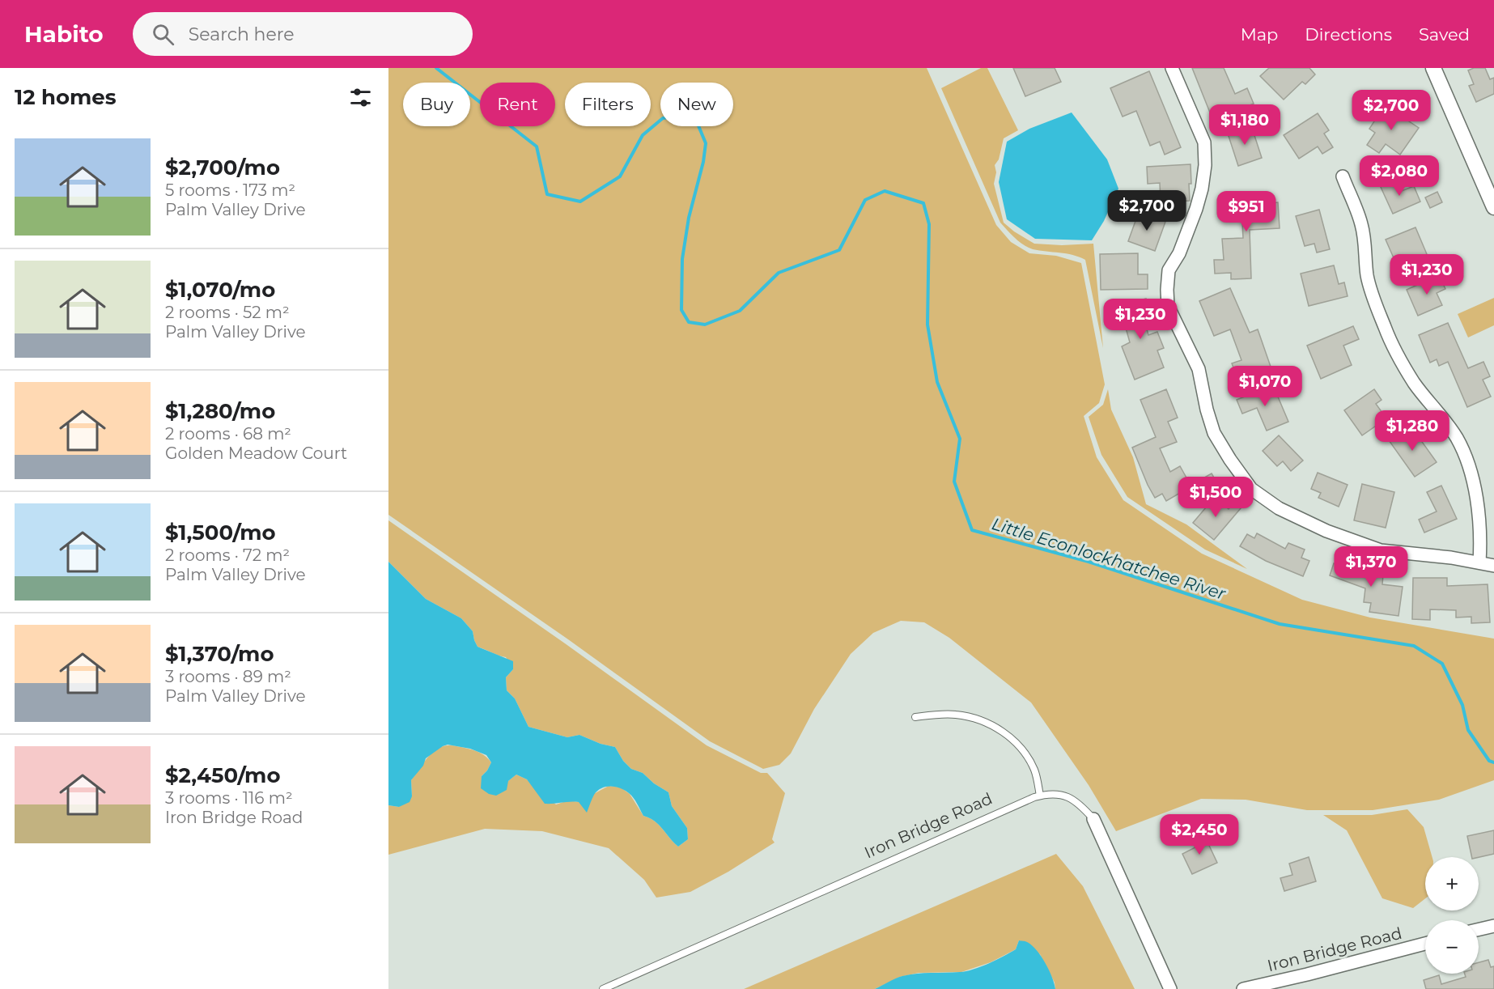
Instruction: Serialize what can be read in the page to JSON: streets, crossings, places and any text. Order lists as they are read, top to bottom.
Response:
{
  "streets": {
    "street": ["Iron Bridge Road"]
  },
  "water": ["Little Econlockhatchee River"],
  "page": {
    "header": "Habito",
    "search": "Search here",
    "nav": ["Map", "Directions", "Saved"],
    "heading": "12 homes",
    "chip": [
      "Buy",
      "Rent",
      "Filters",
      "New"
    ],
    "price": [
      "$2,700",
      "$1,180",
      "$2,080",
      "$2,700",
      "$951",
      "$1,230",
      "$1,230",
      "$1,070",
      "$1,280",
      "$1,500",
      "$1,370",
      "$2,450"
    ],
    "list": [
      {
        "name": "$2,700/mo",
        "note": "5 rooms · 173 m² · Palm Valley Drive"
      },
      {
        "name": "$1,070/mo",
        "note": "2 rooms · 52 m² · Palm Valley Drive"
      },
      {
        "name": "$1,280/mo",
        "note": "2 rooms · 68 m² · Golden Meadow Court"
      },
      {
        "name": "$1,500/mo",
        "note": "2 rooms · 72 m² · Palm Valley Drive"
      },
      {
        "name": "$1,370/mo",
        "note": "3 rooms · 89 m² · Palm Valley Drive"
      },
      {
        "name": "$2,450/mo",
        "note": "3 rooms · 116 m² · Iron Bridge Road"
      }
    ],
    "map_buttons": ["+", "−"]
  }
}
